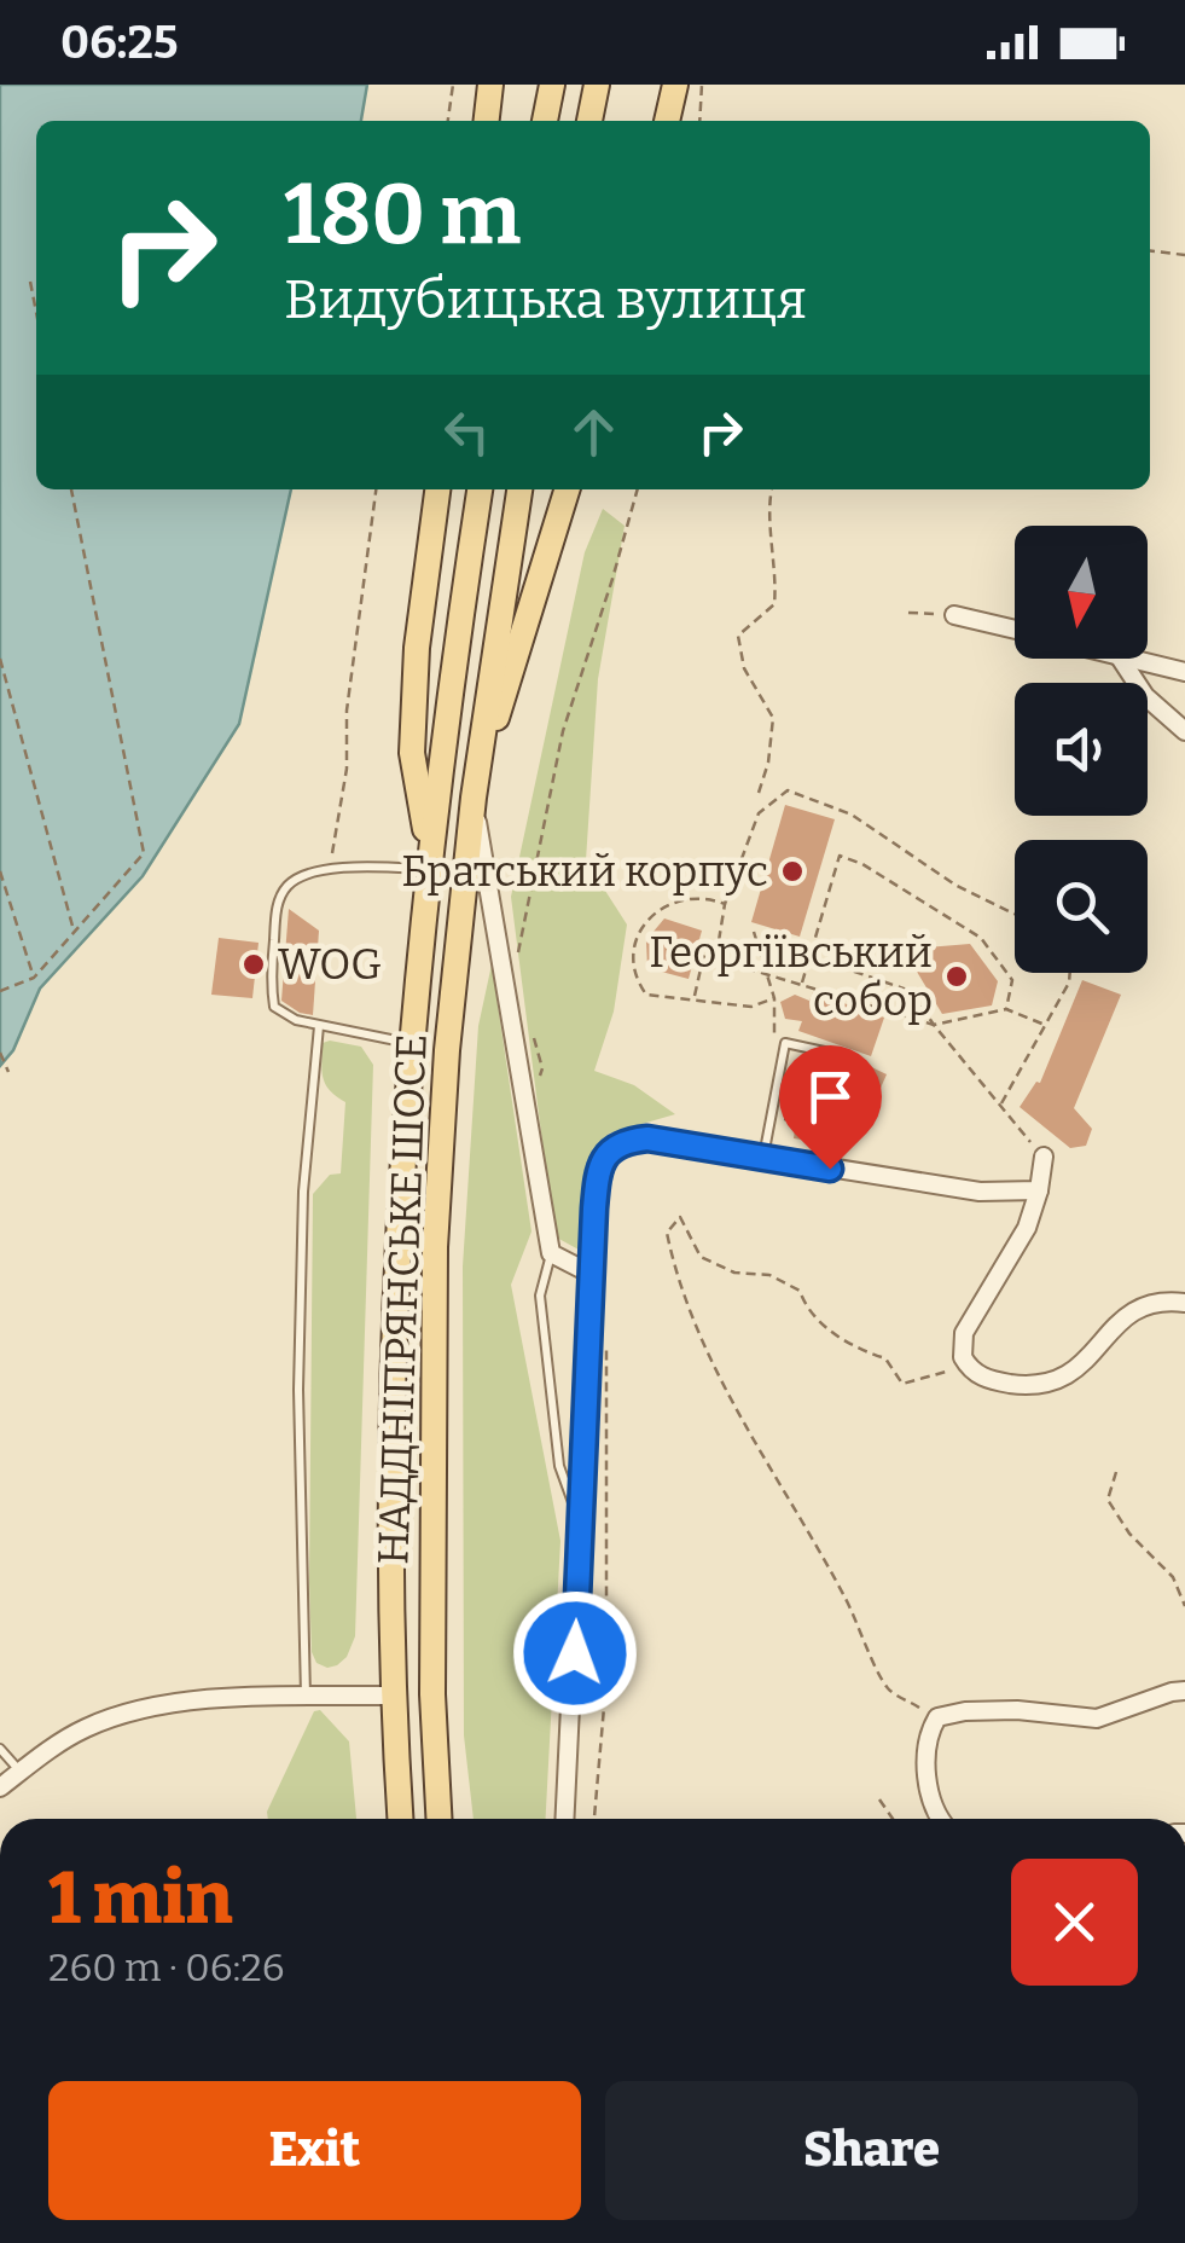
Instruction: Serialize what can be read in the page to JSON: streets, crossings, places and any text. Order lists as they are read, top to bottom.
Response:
{
  "streets": {
    "main road": ["НАДДНІПРЯНСЬКЕ ШОСЕ"]
  },
  "places": ["Братський корпус", "WOG", "Георгіївський собор"],
  "north": "bottom",
  "page": {
    "status": "06:25",
    "turn": ["180 m", "Видубицька вулиця"],
    "heading": ["1 min", "260 m · 06:26"],
    "buttons": ["Exit", "Share"]
  }
}
